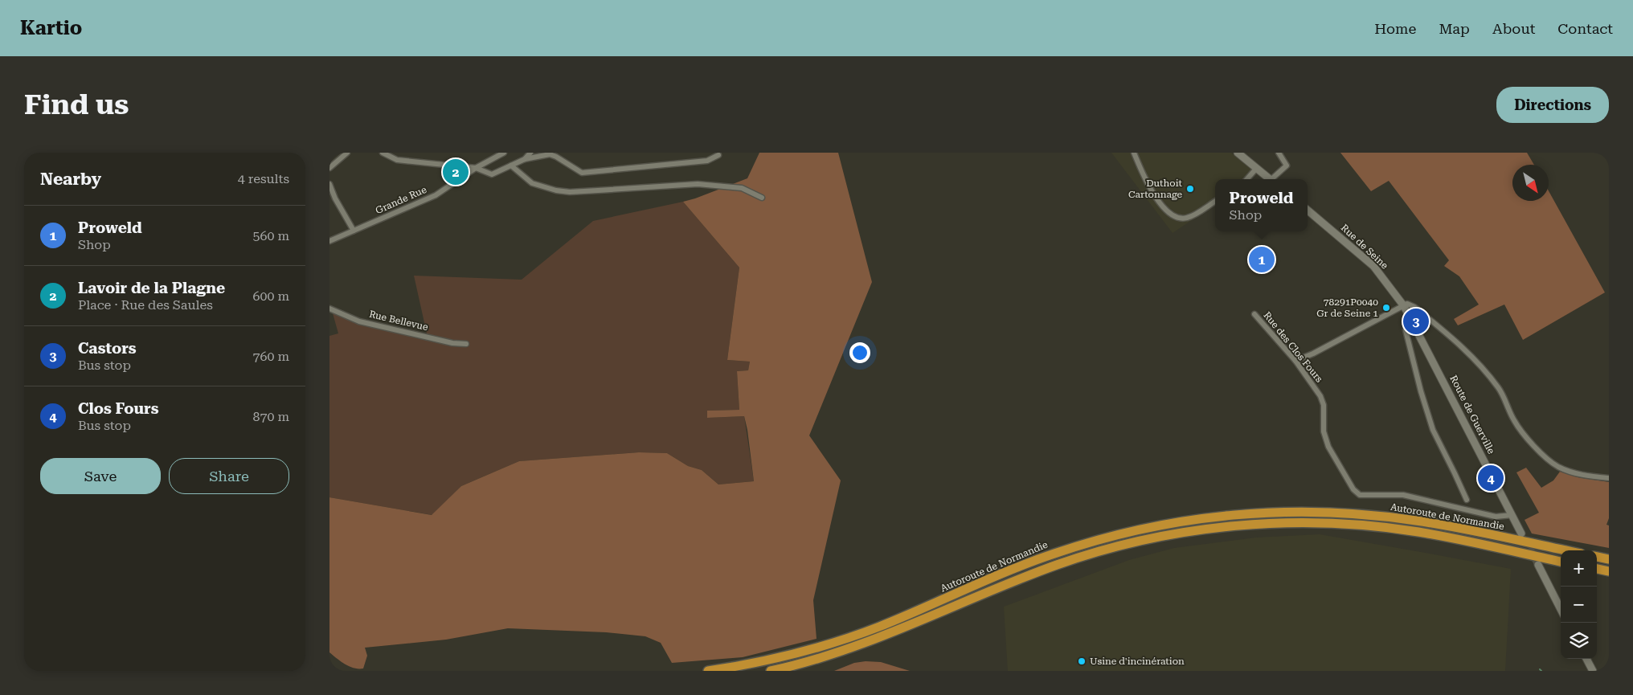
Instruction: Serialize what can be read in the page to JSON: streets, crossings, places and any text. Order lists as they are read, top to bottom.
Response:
{
  "streets": {
    "highway": ["Autoroute de Normandie"],
    "street": [
      "Grande Rue",
      "Rue de Seine",
      "Rue Bellevue",
      "Rue des Clos Fours",
      "Route de Guerville"
    ]
  },
  "crossings": [
    ["Rue de Seine", "Route de Guerville"],
    ["Rue des Clos Fours", "Route de Guerville"]
  ],
  "places": ["Duthoit Cartonnage", "78291P0040 Gr de Seine 1", "Usine d'incinération"],
  "north": "bottom right",
  "page": {
    "header": "Kartio",
    "nav": [
      "Home",
      "Map",
      "About",
      "Contact"
    ],
    "buttons": [
      "Directions",
      ["Save", "Share"]
    ],
    "title": "Find us",
    "heading": ["Nearby", "4 results"],
    "pins": [
      "2",
      "1",
      "3",
      "4"
    ],
    "popup": ["Proweld", "Shop"],
    "list": [
      {
        "mark": "1",
        "name": "Proweld",
        "note": "Shop",
        "value": "560 m"
      },
      {
        "mark": "2",
        "name": "Lavoir de la Plagne",
        "note": "Place · Rue des Saules",
        "value": "600 m"
      },
      {
        "mark": "3",
        "name": "Castors",
        "note": "Bus stop",
        "value": "760 m"
      },
      {
        "mark": "4",
        "name": "Clos Fours",
        "note": "Bus stop",
        "value": "870 m"
      }
    ],
    "map_buttons": ["+", "−"]
  }
}
